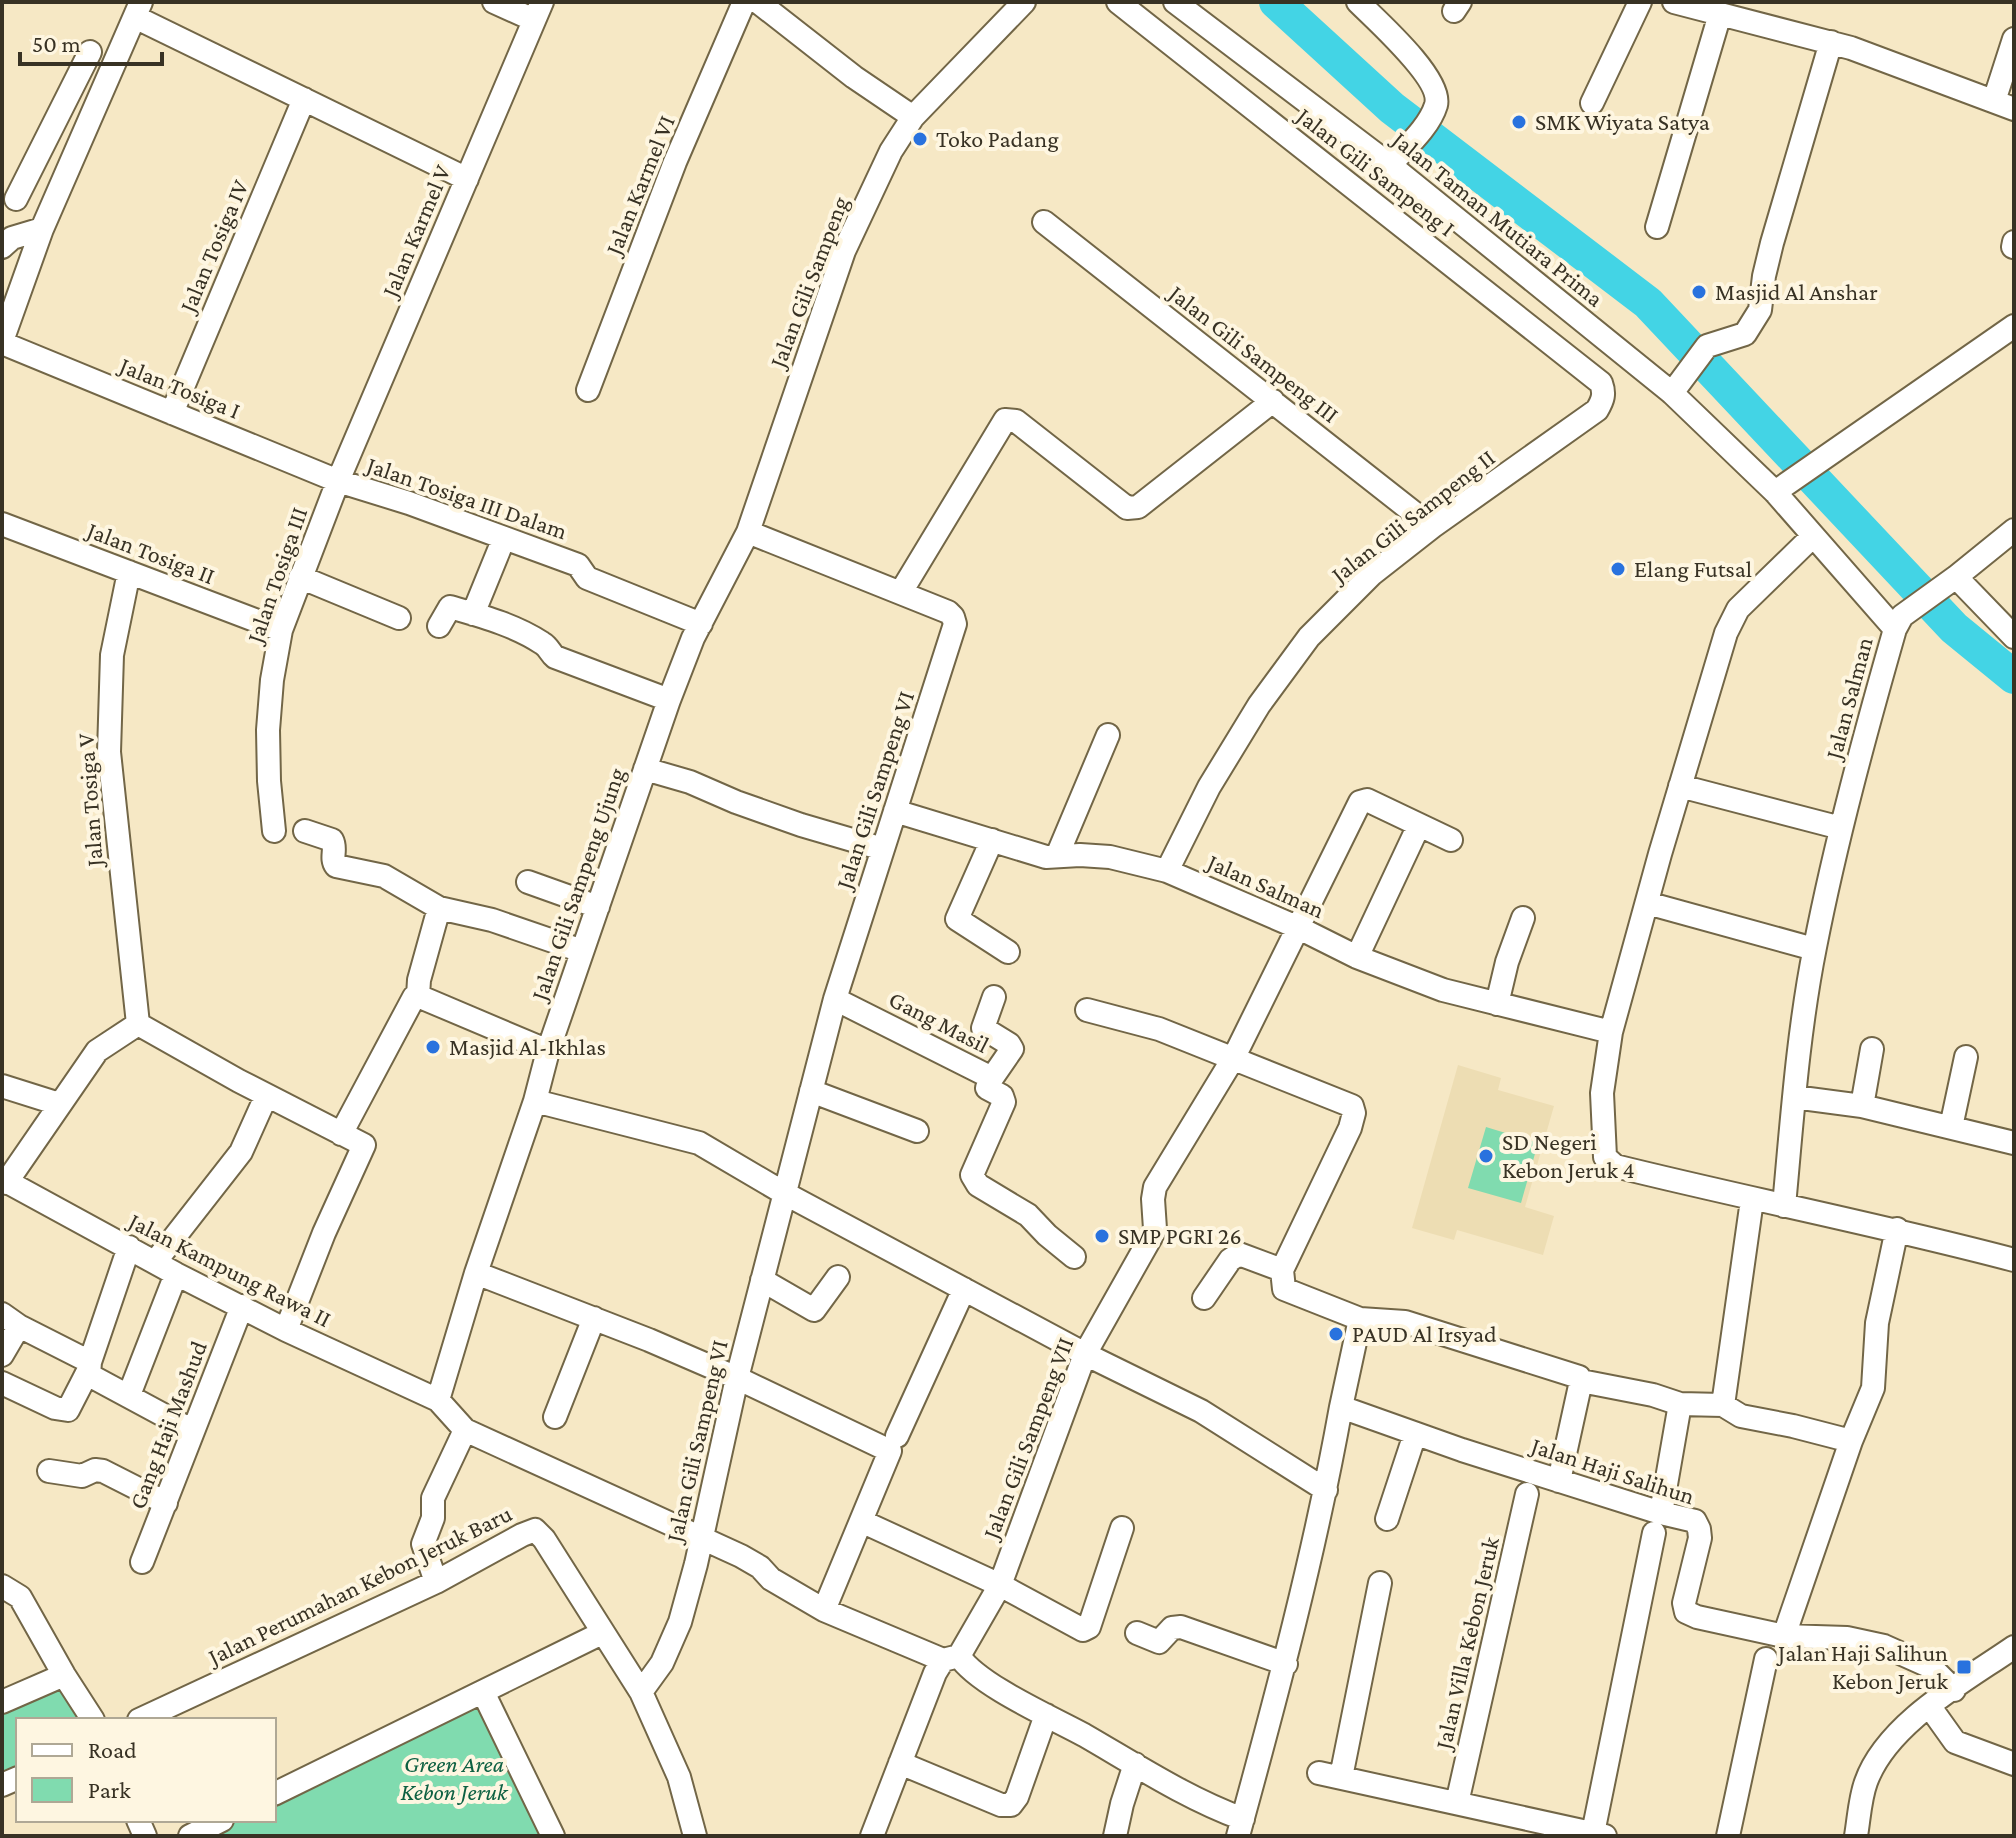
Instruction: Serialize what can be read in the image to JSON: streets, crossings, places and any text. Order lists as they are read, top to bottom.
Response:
{
  "streets": {
    "street": [
      "Jalan Gili Sampeng I",
      "Jalan Karmel VI",
      "Jalan Taman Mutiara Prima",
      "Jalan Karmel V",
      "Jalan Tosiga IV",
      "Jalan Gili Sampeng",
      "Jalan Gili Sampeng III",
      "Jalan Tosiga I",
      "Jalan Tosiga III Dalam",
      "Jalan Gili Sampeng II",
      "Jalan Tosiga II",
      "Jalan Tosiga III",
      "Jalan Salman",
      "Jalan Gili Sampeng VI",
      "Jalan Tosiga V",
      "Jalan Gili Sampeng Ujung",
      "Gang Masil",
      "Jalan Kampung Rawa II",
      "Gang Haji Mashud",
      "Jalan Gili Sampeng VII",
      "Jalan Haji Salihun",
      "Jalan Perumahan Kebon Jeruk Baru",
      "Jalan Villa Kebon Jeruk"
    ]
  },
  "crossings": [
    ["Jalan Gili Sampeng I", "Jalan Gili Sampeng II"],
    ["Jalan Taman Mutiara Prima", "Jalan Salman"],
    ["Jalan Karmel V", "Jalan Tosiga I"],
    ["Jalan Karmel V", "Jalan Tosiga III Dalam"],
    ["Jalan Karmel V", "Jalan Tosiga III"],
    ["Jalan Tosiga IV", "Jalan Tosiga I"],
    ["Jalan Gili Sampeng", "Jalan Gili Sampeng VI"],
    ["Jalan Gili Sampeng", "Jalan Gili Sampeng Ujung"],
    ["Jalan Gili Sampeng III", "Jalan Gili Sampeng II"],
    ["Jalan Tosiga I", "Jalan Tosiga III Dalam"],
    ["Jalan Tosiga I", "Jalan Tosiga III"],
    ["Jalan Tosiga III Dalam", "Jalan Tosiga III"],
    ["Jalan Tosiga III Dalam", "Jalan Gili Sampeng Ujung"],
    ["Jalan Gili Sampeng II", "Jalan Salman"],
    ["Jalan Tosiga II", "Jalan Tosiga III"],
    ["Jalan Tosiga II", "Jalan Tosiga V"],
    ["Jalan Salman", "Jalan Gili Sampeng VI"],
    ["Jalan Salman", "Jalan Gili Sampeng VII"],
    ["Jalan Gili Sampeng VI", "Jalan Gili Sampeng Ujung"],
    ["Jalan Gili Sampeng VI", "Gang Masil"],
    ["Jalan Gili Sampeng VI", "Jalan Perumahan Kebon Jeruk Baru"],
    ["Jalan Gili Sampeng Ujung", "Jalan Kampung Rawa II"],
    ["Jalan Kampung Rawa II", "Gang Haji Mashud"]
  ],
  "parks": ["Green Area Kebon Jeruk"],
  "places": {
    "other": [
      "SMK Wiyata Satya",
      "Toko Padang",
      "Masjid Al Anshar",
      "Elang Futsal",
      "Masjid Al-Ikhlas",
      "SD Negeri Kebon Jeruk 4",
      "SMP PGRI 26",
      "PAUD Al Irsyad"
    ],
    "transit": ["Jalan Haji Salihun Kebon Jeruk"]
  },
  "legend": ["Road", "Park"],
  "scale_bar": "50 m"
}
